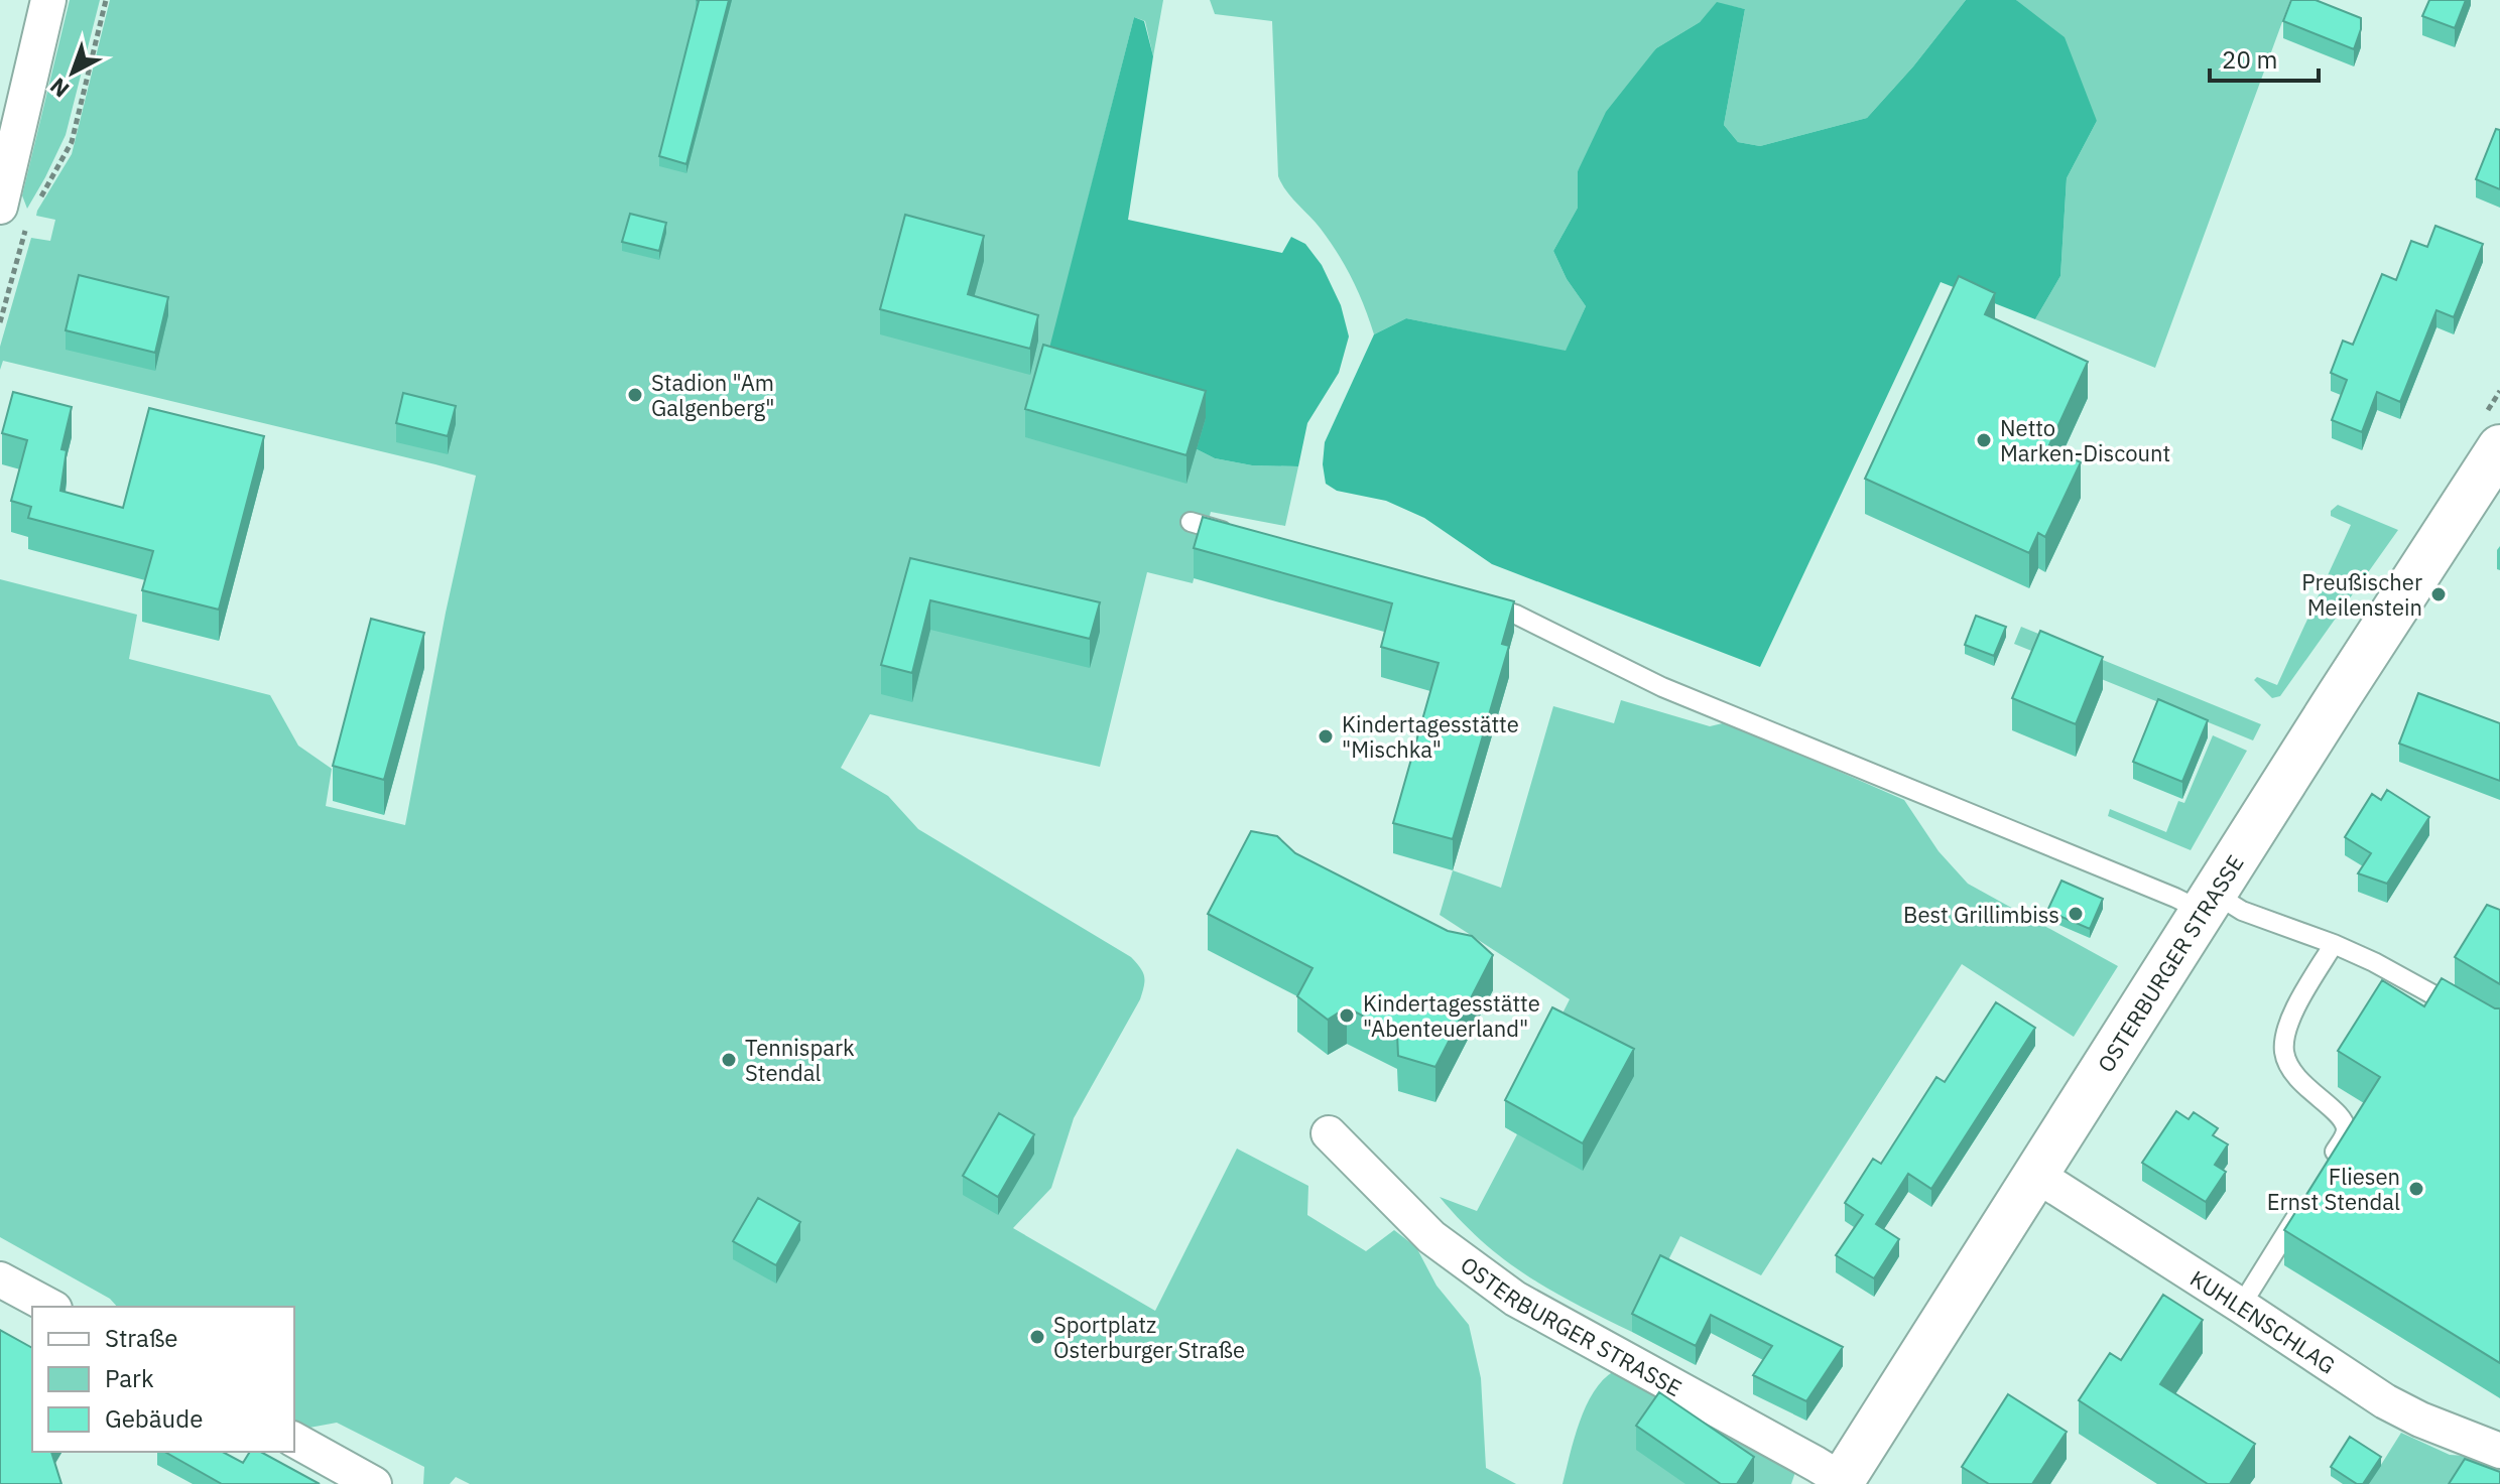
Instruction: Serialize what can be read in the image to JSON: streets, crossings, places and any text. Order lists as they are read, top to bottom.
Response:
{
  "streets": {
    "street": ["OSTERBURGER STRASSE", "KUHLENSCHLAG"]
  },
  "crossings": [
    ["OSTERBURGER STRASSE", "KUHLENSCHLAG"]
  ],
  "places": [
    "Stadion \"Am Galgenberg\"",
    "Netto Marken-Discount",
    "Preußischer Meilenstein",
    "Kindertagesstätte \"Mischka\"",
    "Best Grillimbiss",
    "Kindertagesstätte \"Abenteuerland\"",
    "Tennispark Stendal",
    "Fliesen Ernst Stendal",
    "Sportplatz Osterburger Straße"
  ],
  "legend": ["Straße", "Park", "Gebäude"],
  "scale_bar": "20 m",
  "north": "bottom left"
}
